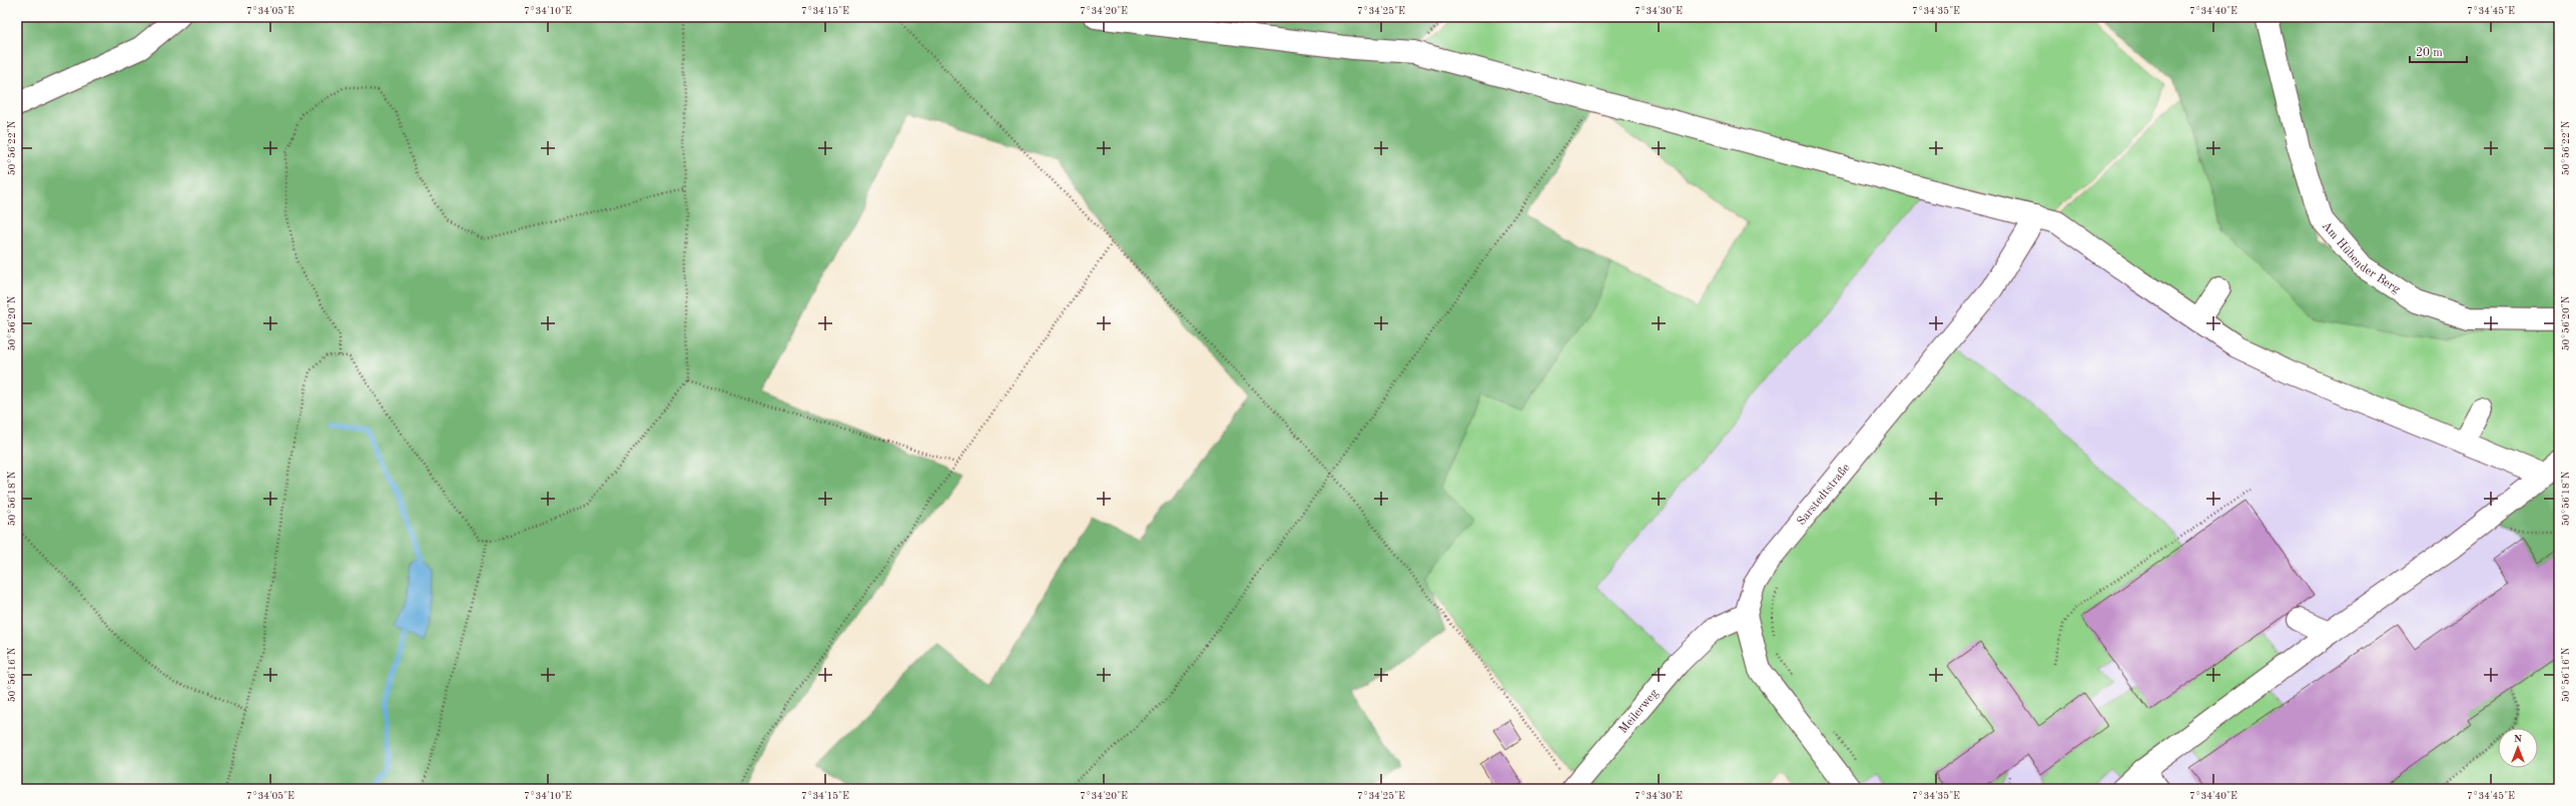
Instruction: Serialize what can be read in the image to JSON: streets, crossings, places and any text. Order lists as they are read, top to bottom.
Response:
{
  "streets": {
    "street": ["Am Hübender Berg", "Sarstedtstraße", "Meilerweg"]
  },
  "crossings": [
    ["Sarstedtstraße", "Meilerweg"]
  ],
  "scale_bar": "20 m",
  "north": "top",
  "coordinates": [
    "7°34'05\"E",
    "7°34'10\"E",
    "7°34'15\"E",
    "7°34'20\"E",
    "7°34'25\"E",
    "7°34'30\"E",
    "7°34'35\"E",
    "7°34'40\"E",
    "7°34'45\"E",
    "50°56'22\"N",
    "50°56'20\"N",
    "50°56'18\"N",
    "50°56'16\"N"
  ]
}
